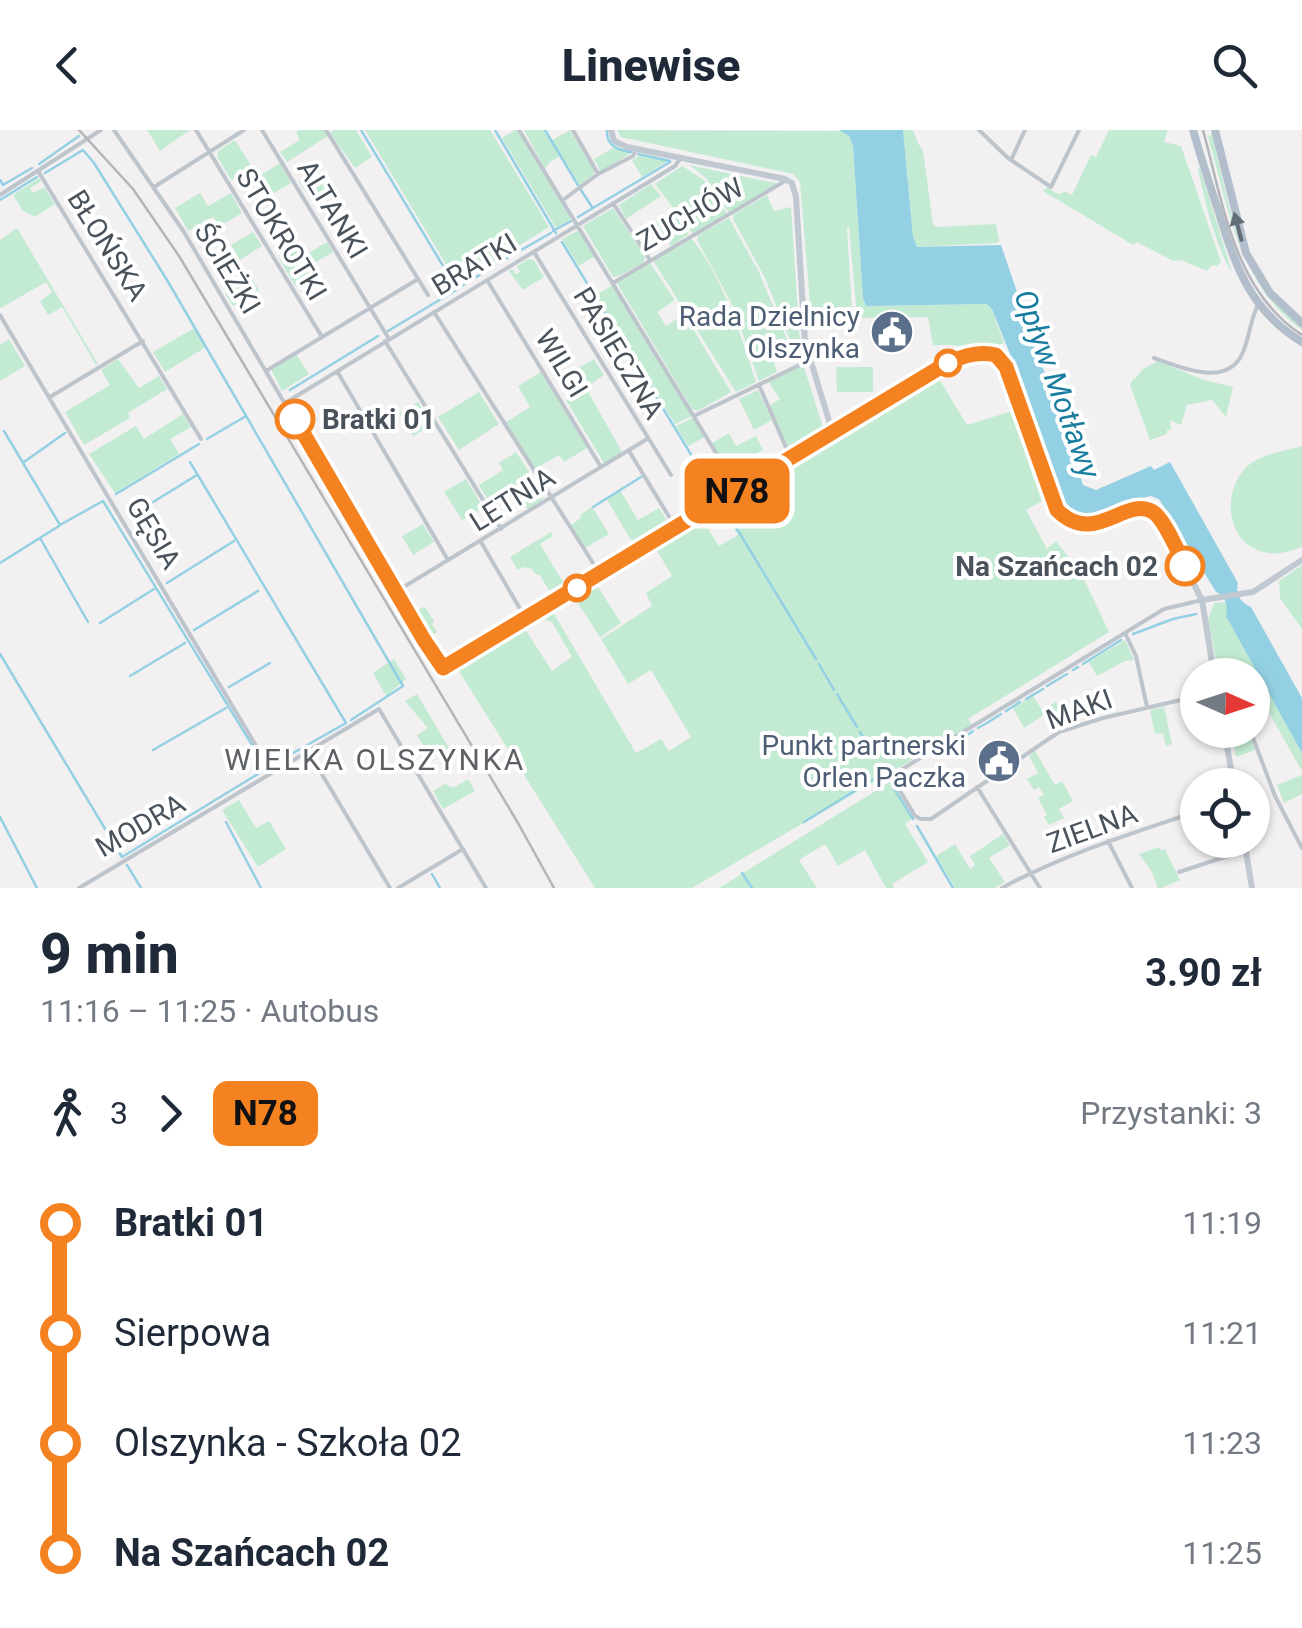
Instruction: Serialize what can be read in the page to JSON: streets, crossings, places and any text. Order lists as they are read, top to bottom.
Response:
{
  "streets": {
    "street": [
      "ALTANKI",
      "ZUCHÓW",
      "STOKROTKI",
      "BŁOŃSKA",
      "BRATKI",
      "ŚCIEŻKI",
      "PASIECZNA",
      "WILGI",
      "LETNIA",
      "GĘSIA",
      "MAKI",
      "MODRA",
      "ZIELNA"
    ]
  },
  "crossings": [
    ["ALTANKI", "STOKROTKI"],
    ["ALTANKI", "BRATKI"],
    ["ALTANKI", "LETNIA"],
    ["STOKROTKI", "ŚCIEŻKI"],
    ["BŁOŃSKA", "GĘSIA"],
    ["BRATKI", "ŚCIEŻKI"],
    ["BRATKI", "PASIECZNA"],
    ["BRATKI", "WILGI"],
    ["ŚCIEŻKI", "LETNIA"],
    ["PASIECZNA", "LETNIA"],
    ["WILGI", "LETNIA"],
    ["GĘSIA", "MODRA"]
  ],
  "districts": ["WIELKA OLSZYNKA"],
  "water": ["Opływ Motławy"],
  "places": {
    "public building": ["Rada Dzielnicy Olszynka", "Punkt partnerski Orlen Paczka"],
    "other": ["Bratki 01", "Na Szańcach 02"]
  },
  "lines": ["bus line N78"],
  "north": "right",
  "page": {
    "header": "Linewise",
    "on_map": "N78",
    "heading": ["9 min", "11:16 – 11:25 · Autobus", "3.90 zł"],
    "legs": ["3", "N78", "Przystanki: 3"],
    "list": [
      {
        "name": "Bratki 01",
        "value": "11:19"
      },
      {
        "name": "Sierpowa",
        "value": "11:21"
      },
      {
        "name": "Olszynka - Szkoła 02",
        "value": "11:23"
      },
      {
        "name": "Na Szańcach 02",
        "value": "11:25"
      }
    ]
  }
}
